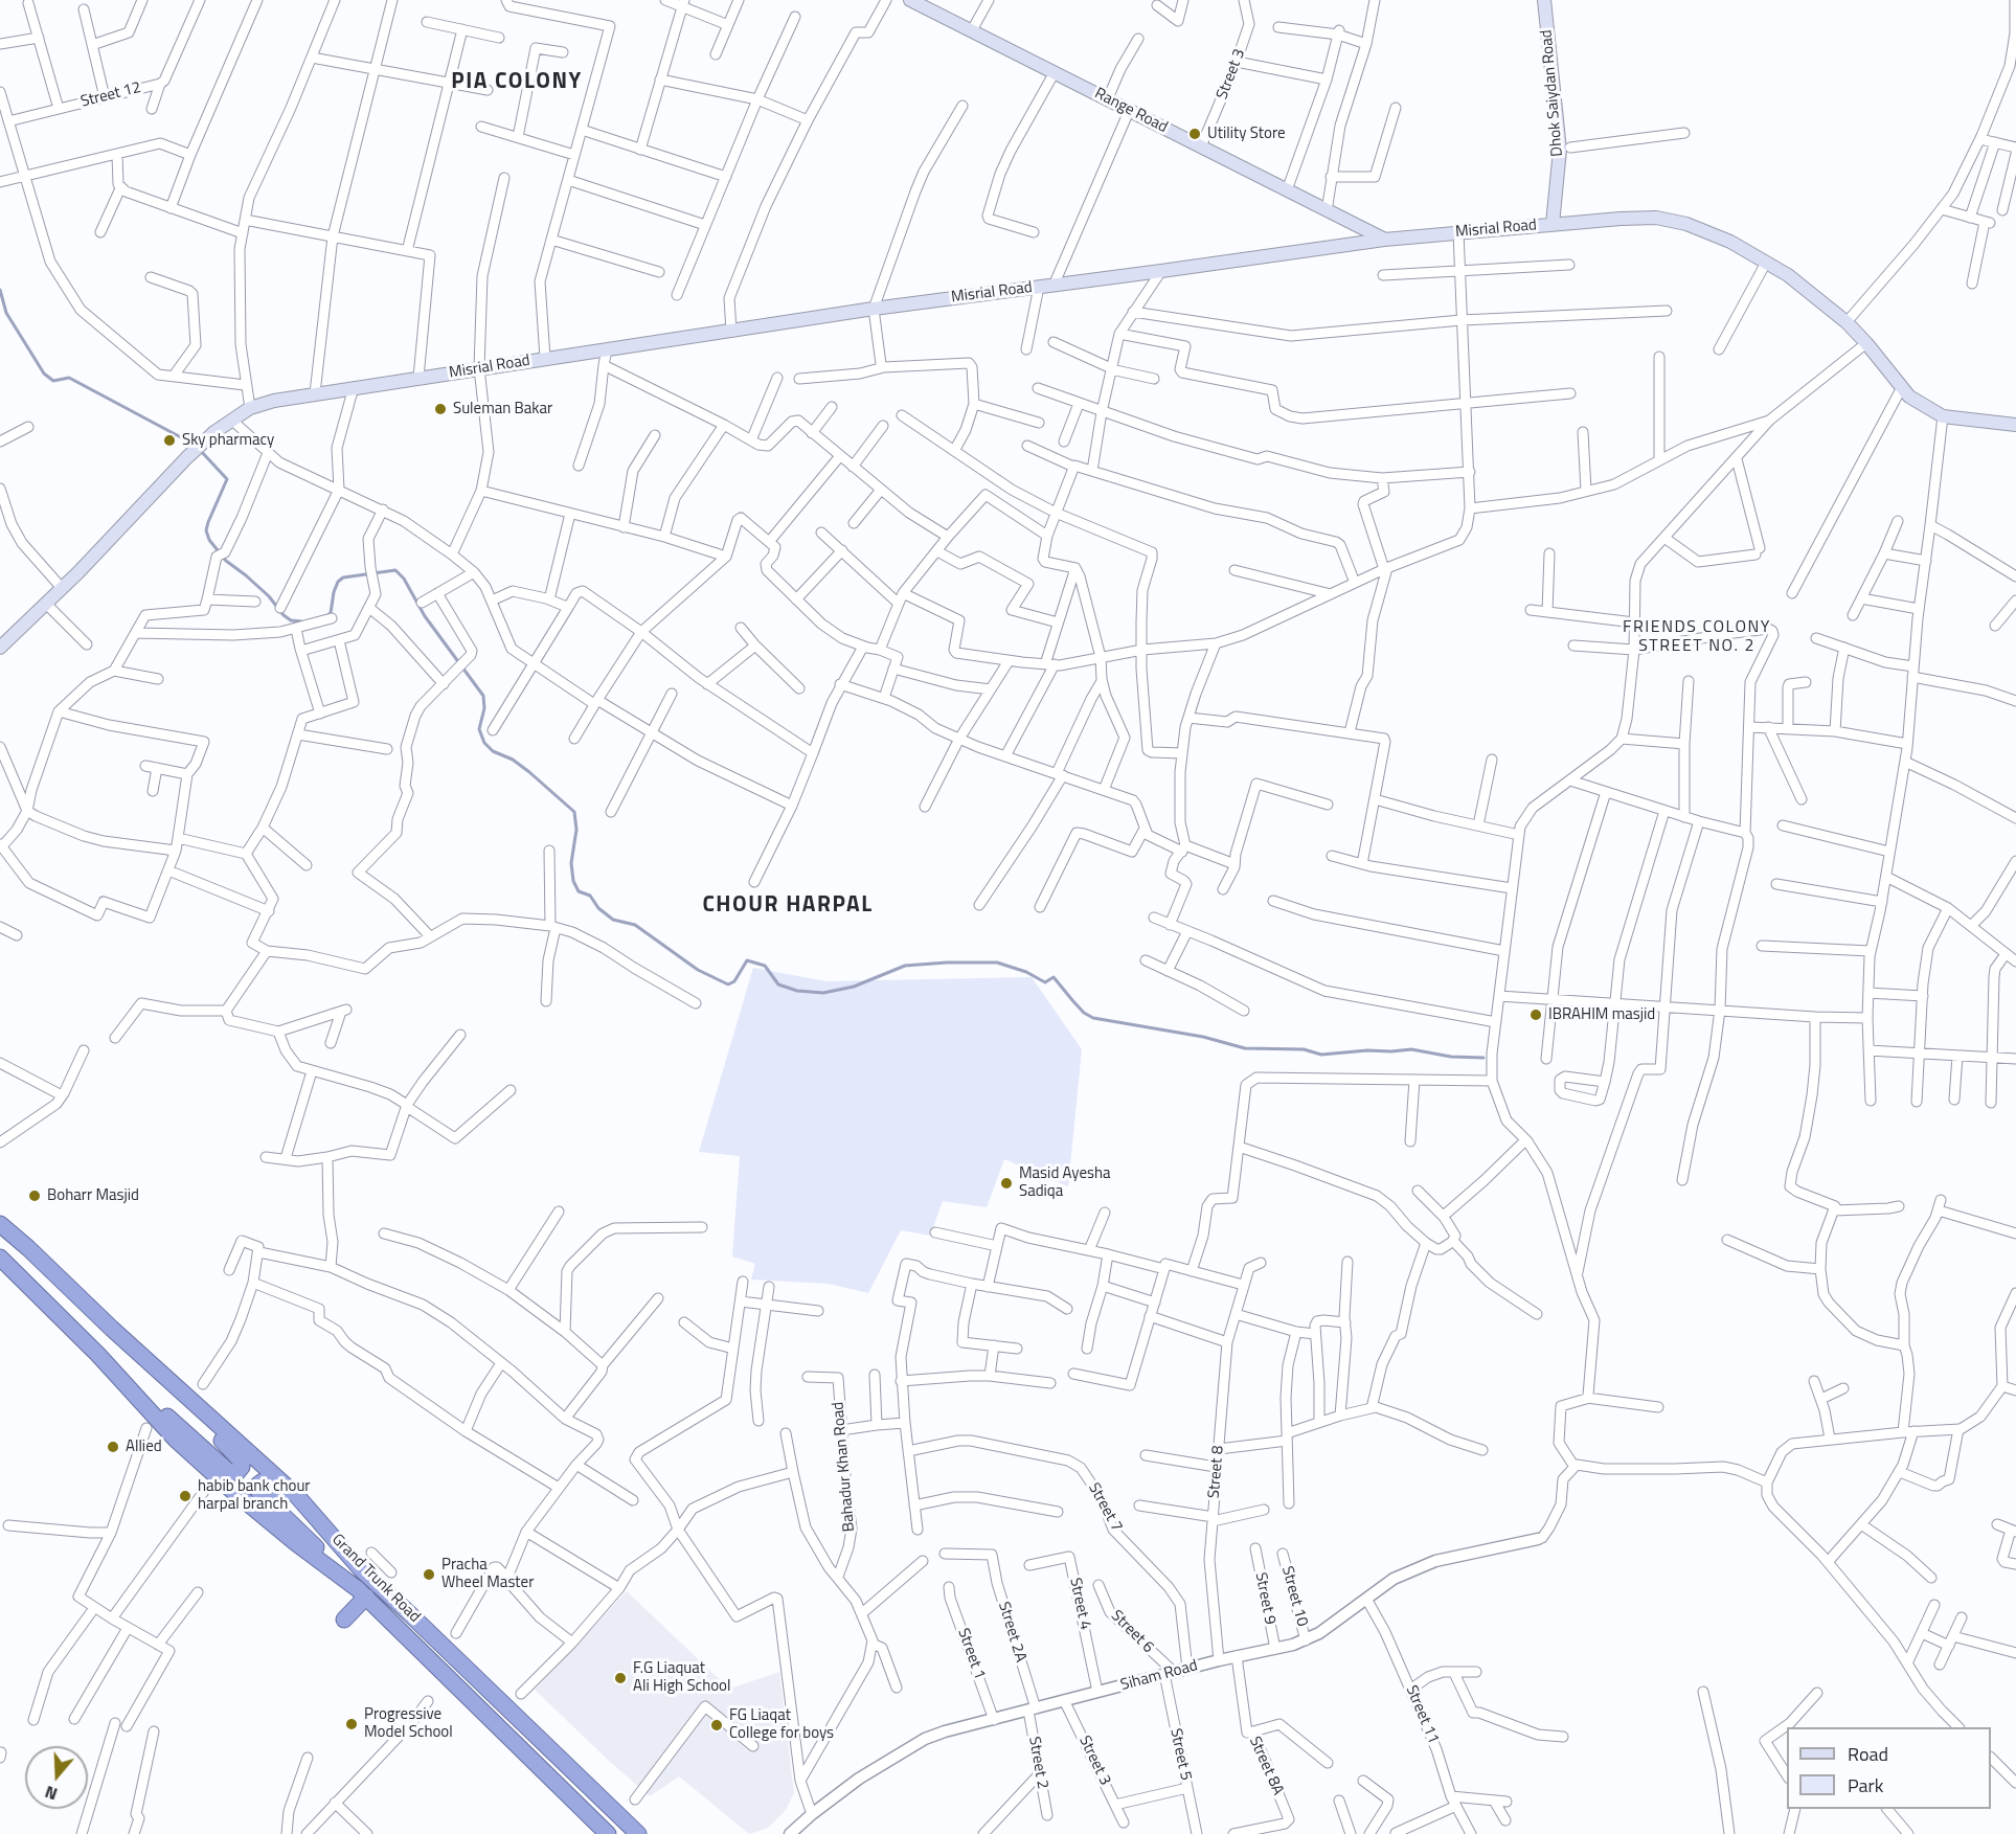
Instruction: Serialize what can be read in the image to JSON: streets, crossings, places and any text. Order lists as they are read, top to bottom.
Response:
{
  "streets": {
    "highway": ["Grand Trunk Road"],
    "main road": ["Dhok Saiydan Road", "Range Road", "Misrial Road"],
    "street": [
      "Street 3",
      "Street 12",
      "Bahadur Khan Road",
      "Street 8",
      "Street 7",
      "Street 10",
      "Street 9",
      "Street 4",
      "Street 2A",
      "Street 6",
      "Street 1",
      "Siham Road",
      "Street 11",
      "Street 5",
      "Street 2",
      "Street 8A"
    ]
  },
  "crossings": [
    ["Street 3", "Range Road"],
    ["Street 3", "Siham Road"],
    ["Dhok Saiydan Road", "Misrial Road"],
    ["Range Road", "Misrial Road"],
    ["Street 8", "Siham Road"],
    ["Street 7", "Siham Road"],
    ["Street 10", "Siham Road"],
    ["Street 9", "Siham Road"],
    ["Street 4", "Siham Road"],
    ["Street 2A", "Siham Road"],
    ["Street 2A", "Street 2"],
    ["Street 6", "Siham Road"],
    ["Street 6", "Street 5"],
    ["Street 1", "Siham Road"],
    ["Siham Road", "Street 11"],
    ["Siham Road", "Street 5"],
    ["Siham Road", "Street 2"],
    ["Siham Road", "Street 8A"]
  ],
  "districts": ["PIA COLONY", "FRIENDS COLONY STREET NO. 2", "CHOUR HARPAL"],
  "places": [
    "Utility Store",
    "Suleman Bakar",
    "Sky pharmacy",
    "IBRAHIM masjid",
    "Masid Ayesha Sadiqa",
    "Boharr Masjid",
    "Allied",
    "habib bank chour harpal branch",
    "Pracha Wheel Master",
    "F.G Liaquat Ali High School",
    "Progressive Model School",
    "FG Liaqat College for boys"
  ],
  "legend": ["Road", "Park"],
  "north": "bottom"
}
